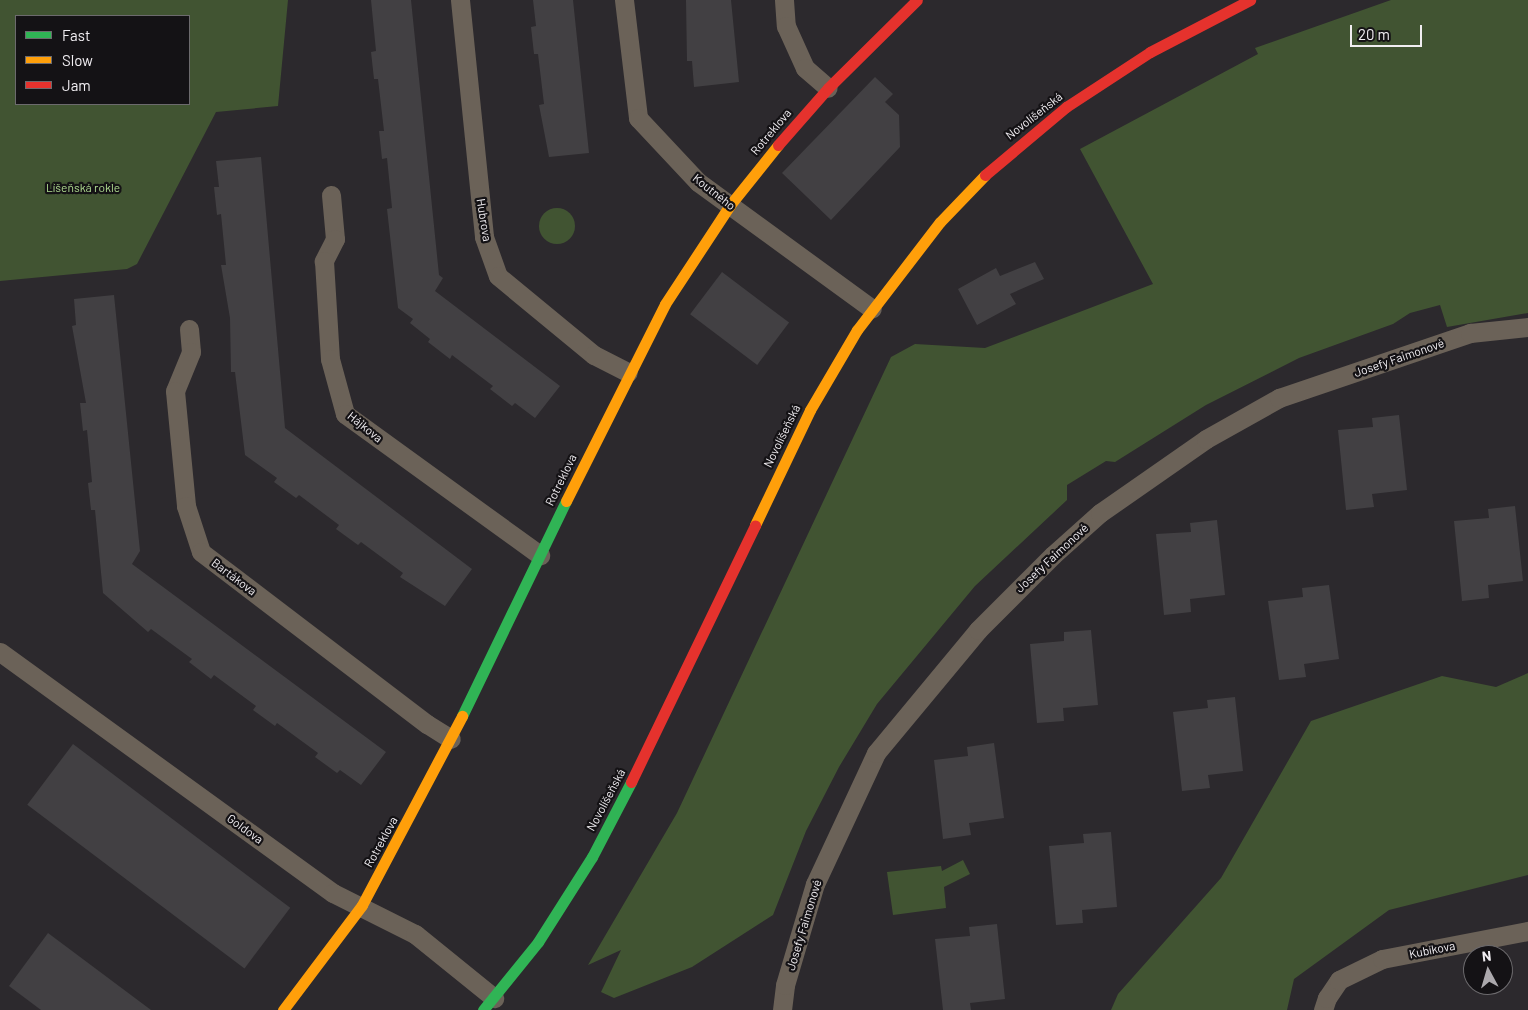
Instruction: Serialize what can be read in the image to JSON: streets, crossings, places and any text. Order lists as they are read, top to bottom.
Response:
{
  "streets": {
    "street": [
      "Novolíšeňská",
      "Rotreklova",
      "Koutného",
      "Hubrova",
      "Josefy Faimonové",
      "Hájkova",
      "Bartákova",
      "Goldova",
      "Kubíkova"
    ]
  },
  "crossings": [
    ["Novolíšeňská", "Koutného"],
    ["Novolíšeňská", "Goldova"],
    ["Rotreklova", "Koutného"],
    ["Rotreklova", "Hubrova"],
    ["Rotreklova", "Hájkova"],
    ["Rotreklova", "Bartákova"],
    ["Rotreklova", "Goldova"]
  ],
  "parks": ["Líšeňská rokle"],
  "legend": ["Fast", "Slow", "Jam"],
  "scale_bar": "20 m",
  "north": "top"
}
